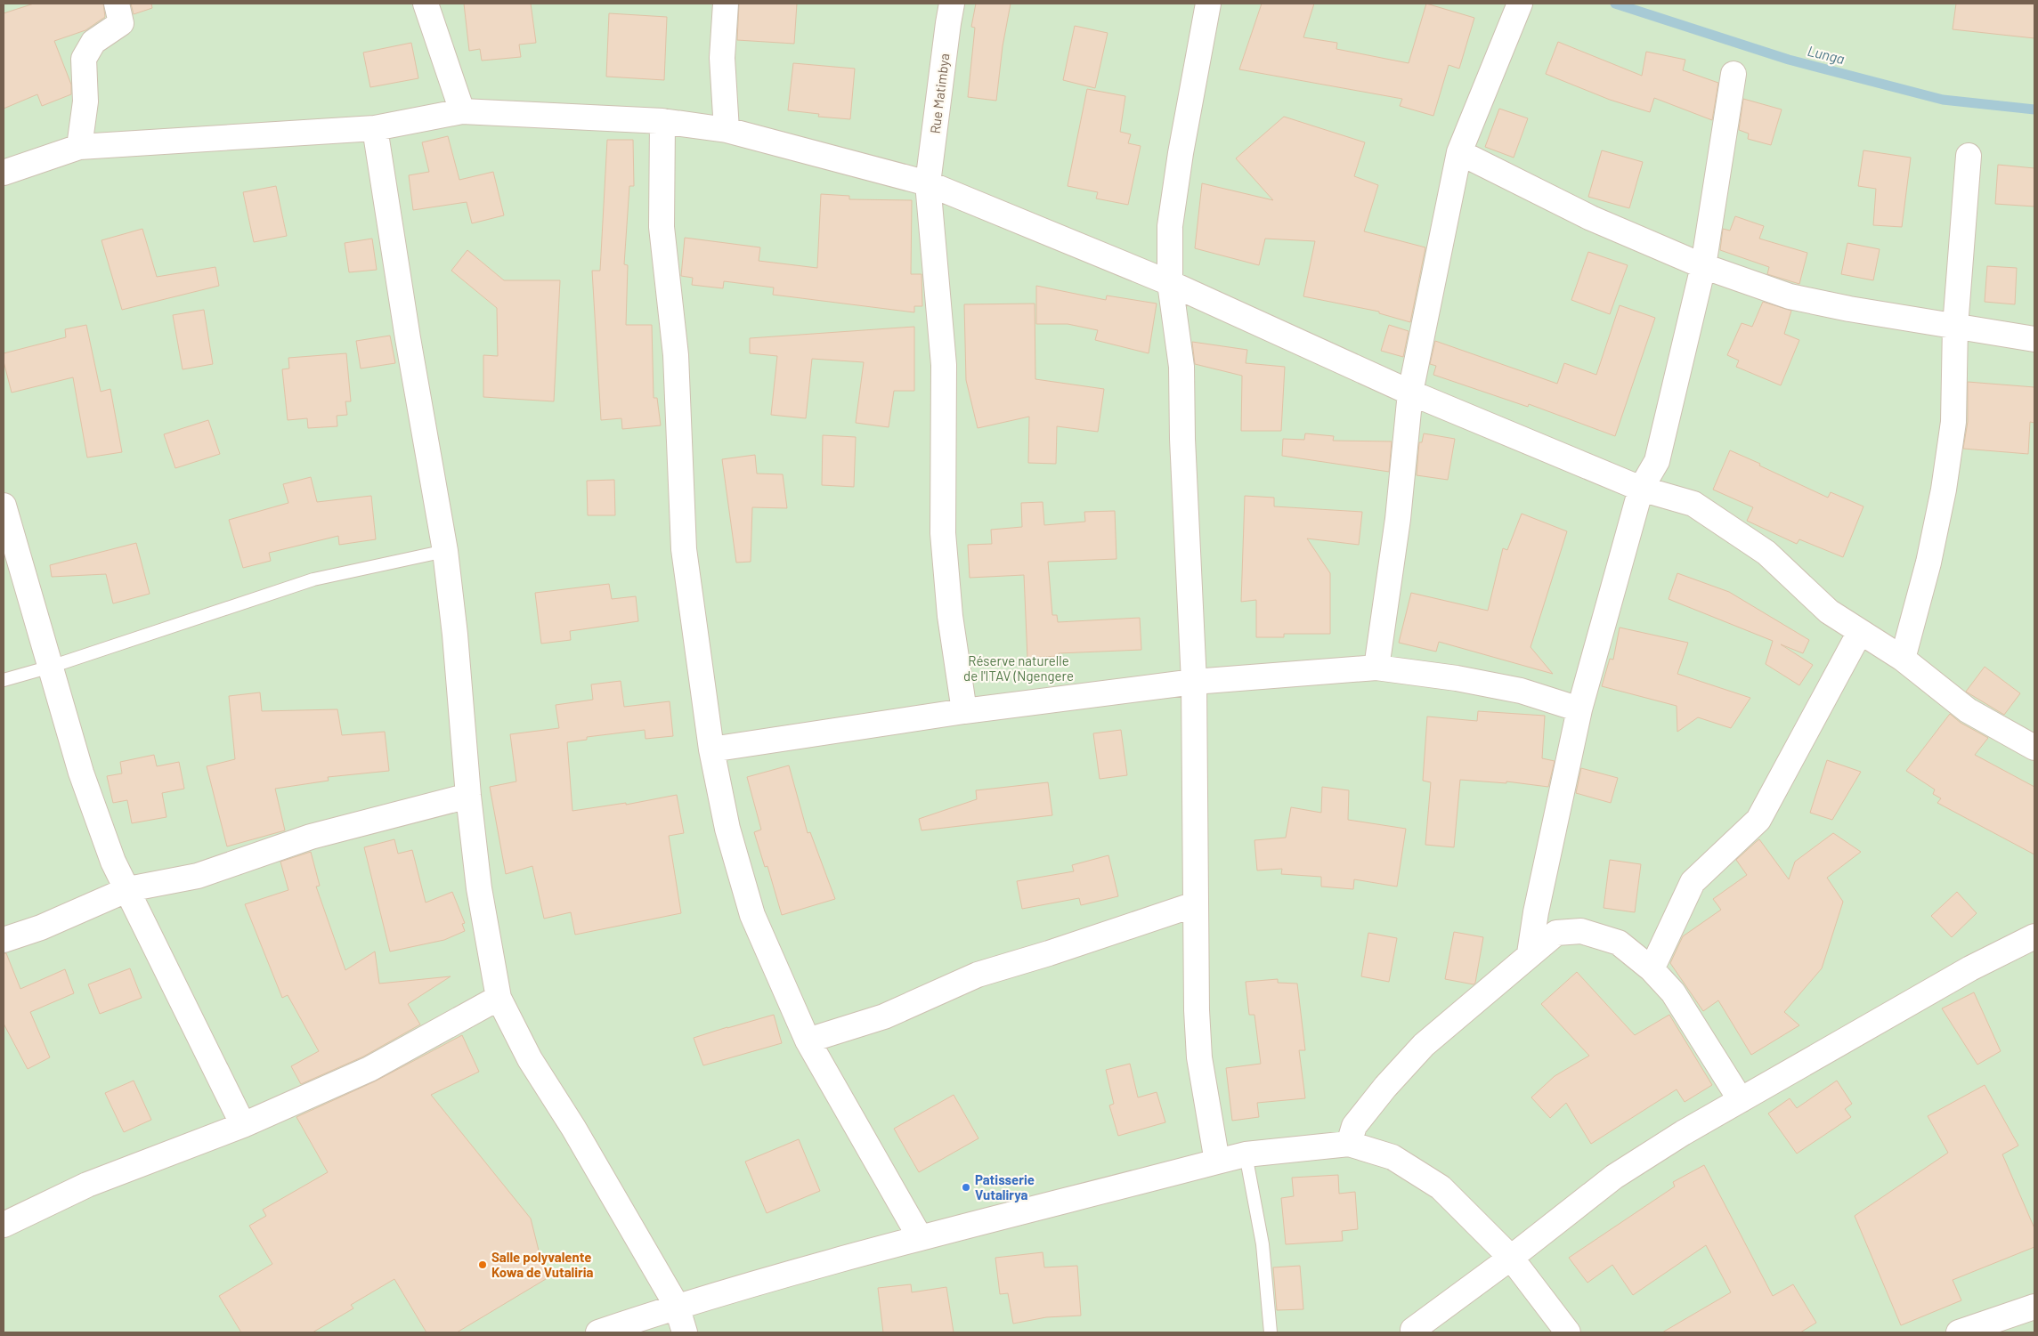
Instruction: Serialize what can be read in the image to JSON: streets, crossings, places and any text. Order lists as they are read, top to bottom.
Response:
{
  "streets": {
    "street": ["Rue Matimbya"]
  },
  "water": ["Lunga"],
  "parks": ["Réserve naturelle de l'ITAV (Ngengere"],
  "places": ["Patisserie Vutalirya", "Salle polyvalente Kowa de Vutaliria"]
}
